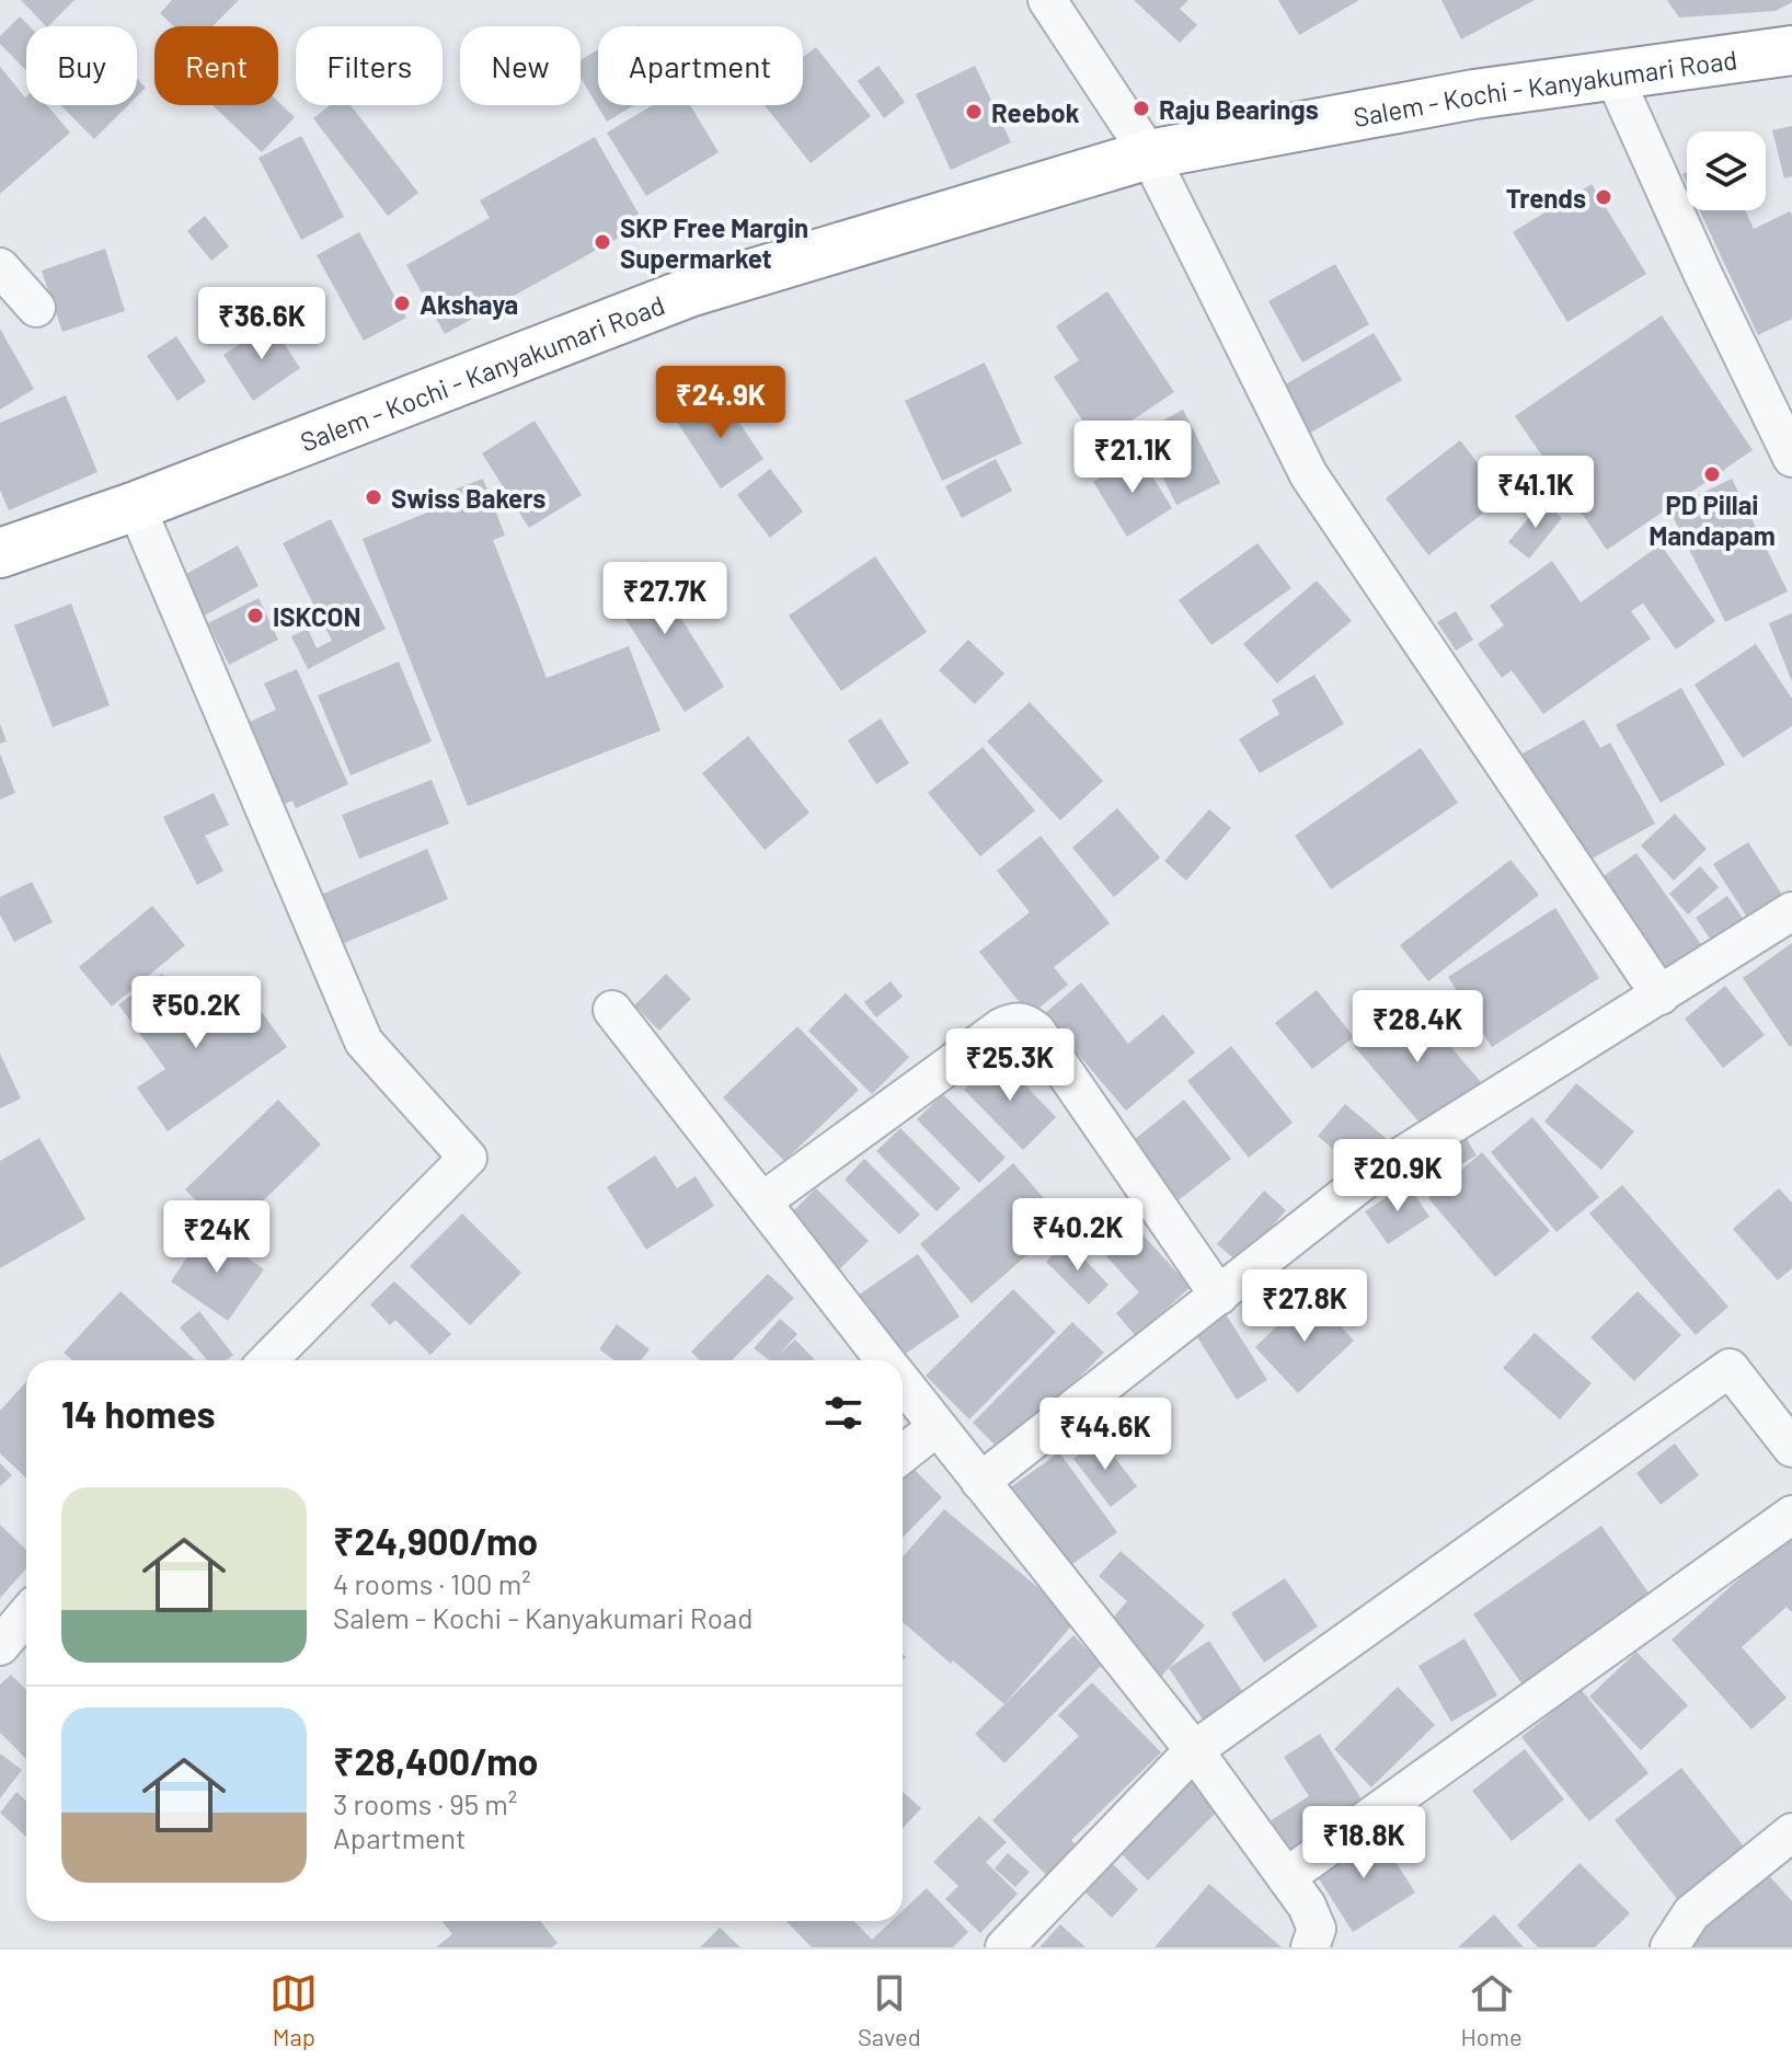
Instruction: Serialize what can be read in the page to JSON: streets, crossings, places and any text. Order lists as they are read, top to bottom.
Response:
{
  "streets": {
    "highway": ["Salem - Kochi - Kanyakumari Road"]
  },
  "places": [
    "Raju Bearings",
    "Reebok",
    "Trends",
    "SKP Free Margin Supermarket",
    "Akshaya",
    "PD Pillai Mandapam",
    "Swiss Bakers",
    "ISKCON"
  ],
  "page": {
    "chip": [
      "Buy",
      "Rent",
      "Filters",
      "New",
      "Apartment"
    ],
    "price": [
      "₹36.6K",
      "₹24.9K",
      "₹21.1K",
      "₹41.1K",
      "₹27.7K",
      "₹50.2K",
      "₹28.4K",
      "₹25.3K",
      "₹20.9K",
      "₹40.2K",
      "₹24K",
      "₹27.8K",
      "₹44.6K",
      "₹18.8K"
    ],
    "heading": "14 homes",
    "list": [
      {
        "name": "₹24,900/mo",
        "note": "4 rooms · 100 m² · Salem - Kochi - Kanyakumari Road"
      },
      {
        "name": "₹28,400/mo",
        "note": "3 rooms · 95 m² · Apartment"
      }
    ],
    "tabs": ["Map", "Saved", "Home"]
  }
}
